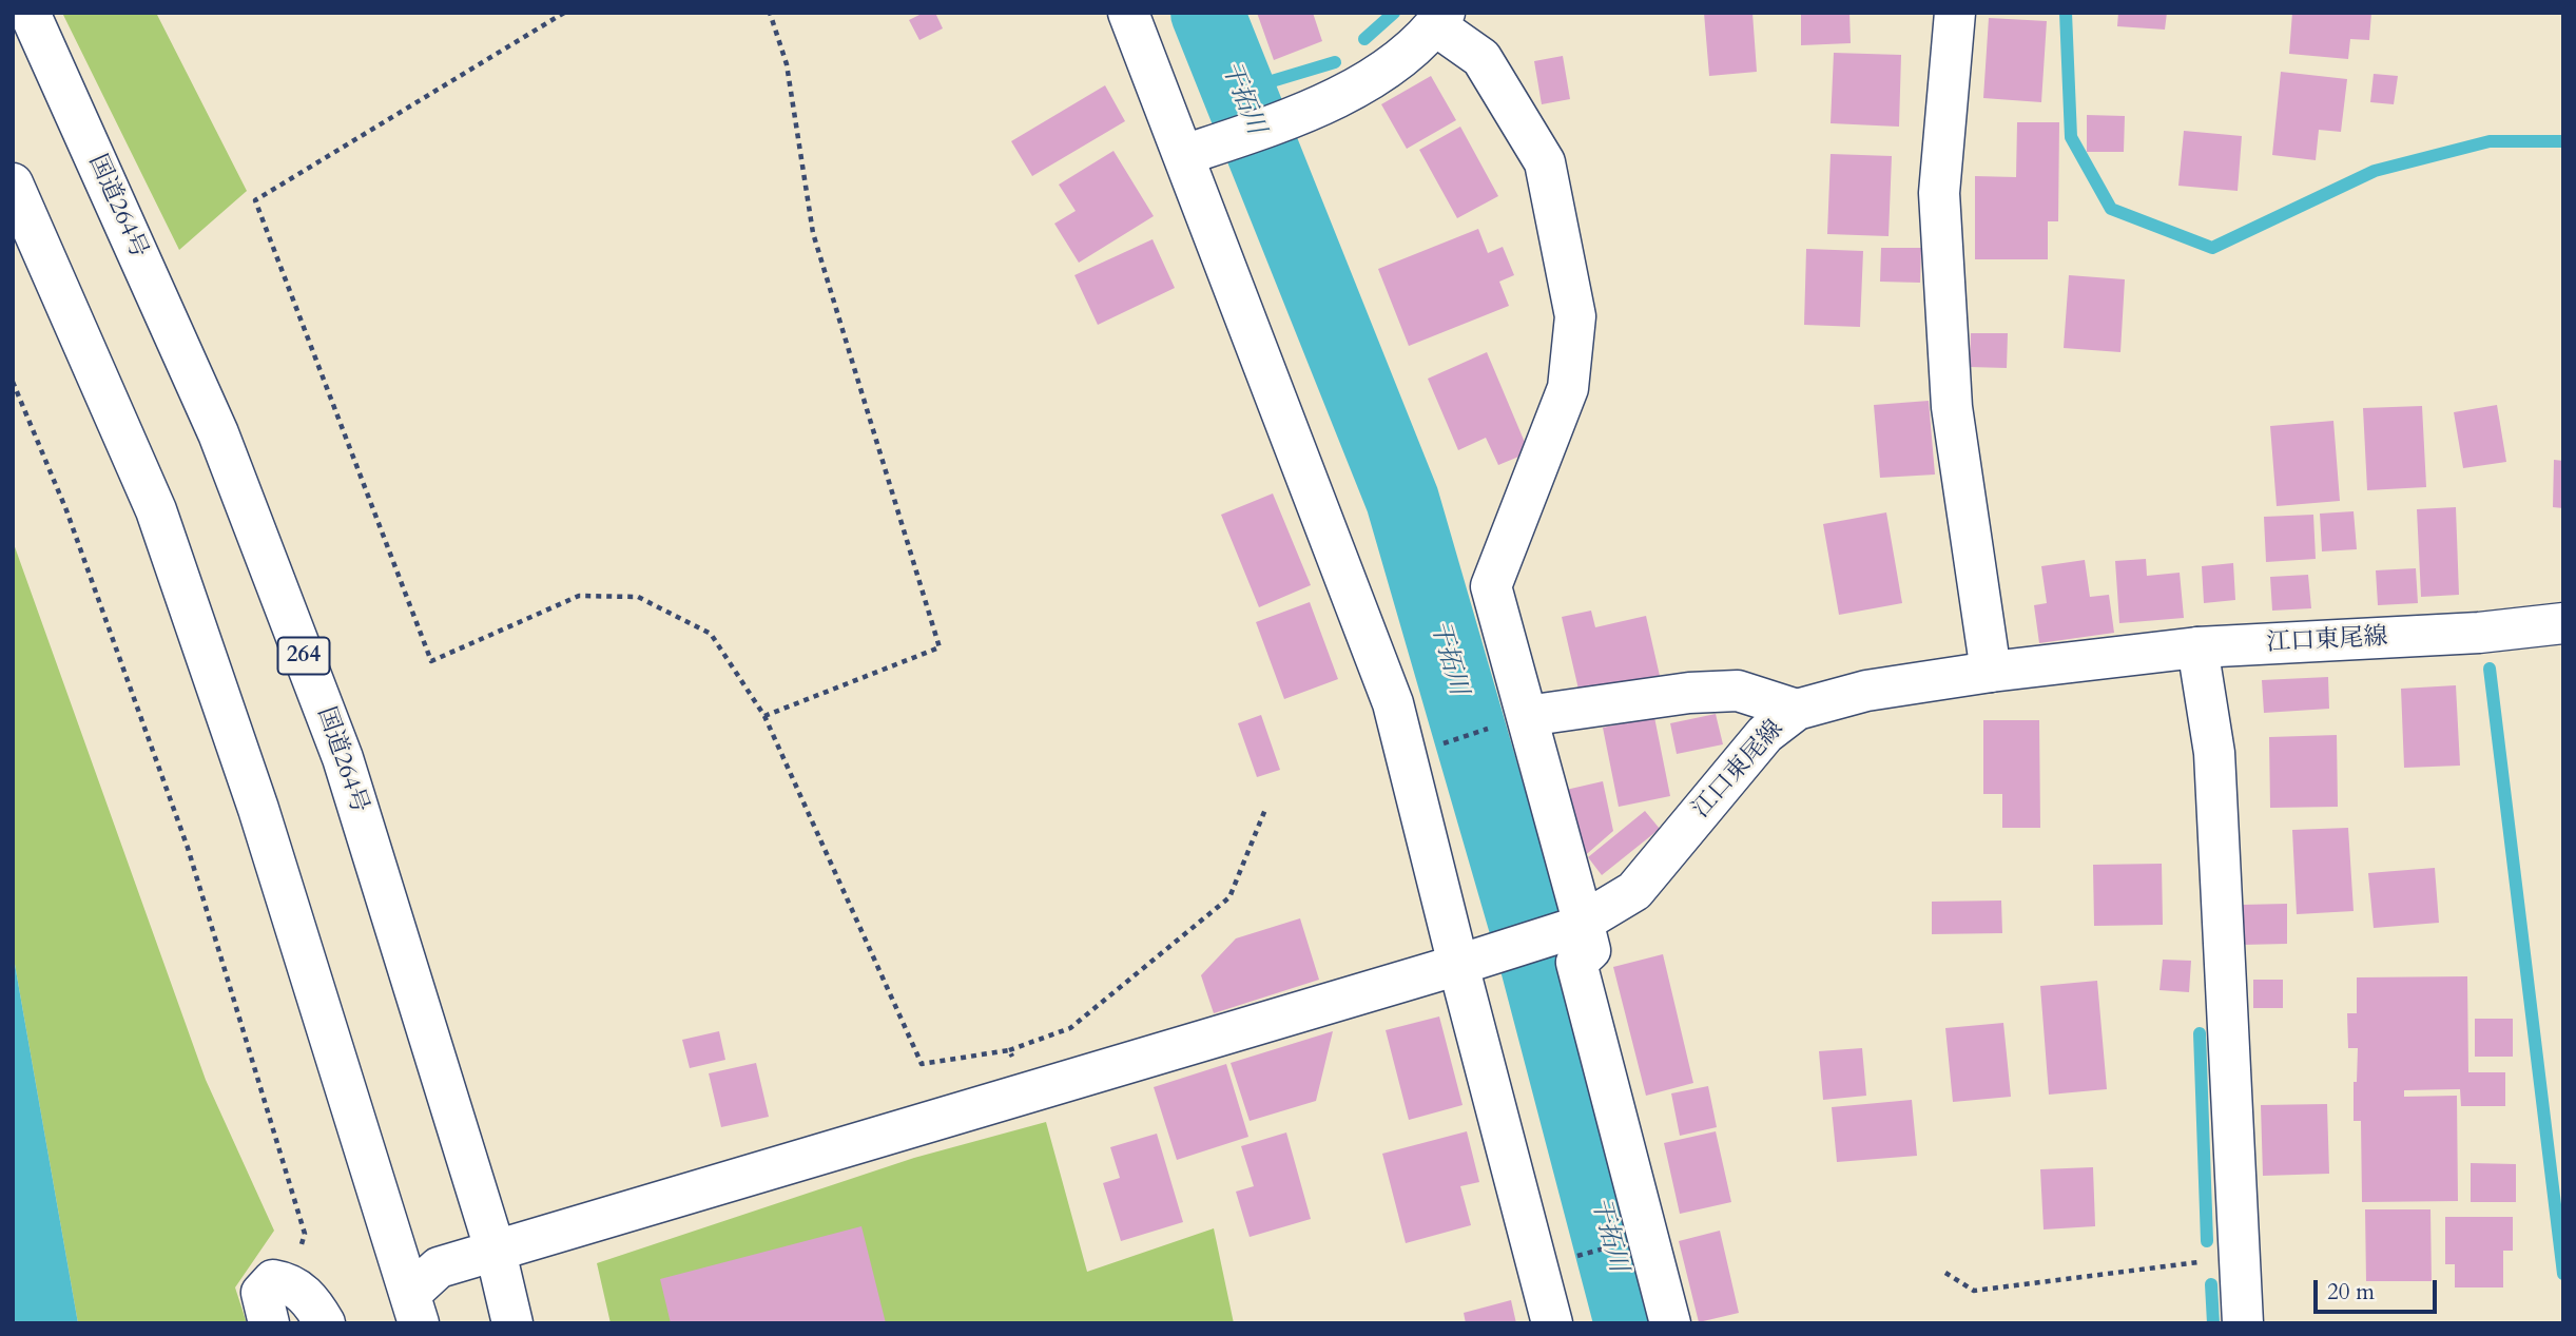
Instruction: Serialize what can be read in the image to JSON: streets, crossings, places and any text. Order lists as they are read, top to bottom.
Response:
{
  "streets": {
    "main road": ["国道264号", "江口東尾線", "264"]
  },
  "crossings": [
    ["国道264号", "江口東尾線"]
  ],
  "water": ["干拓川"],
  "scale_bar": "20 m"
}
